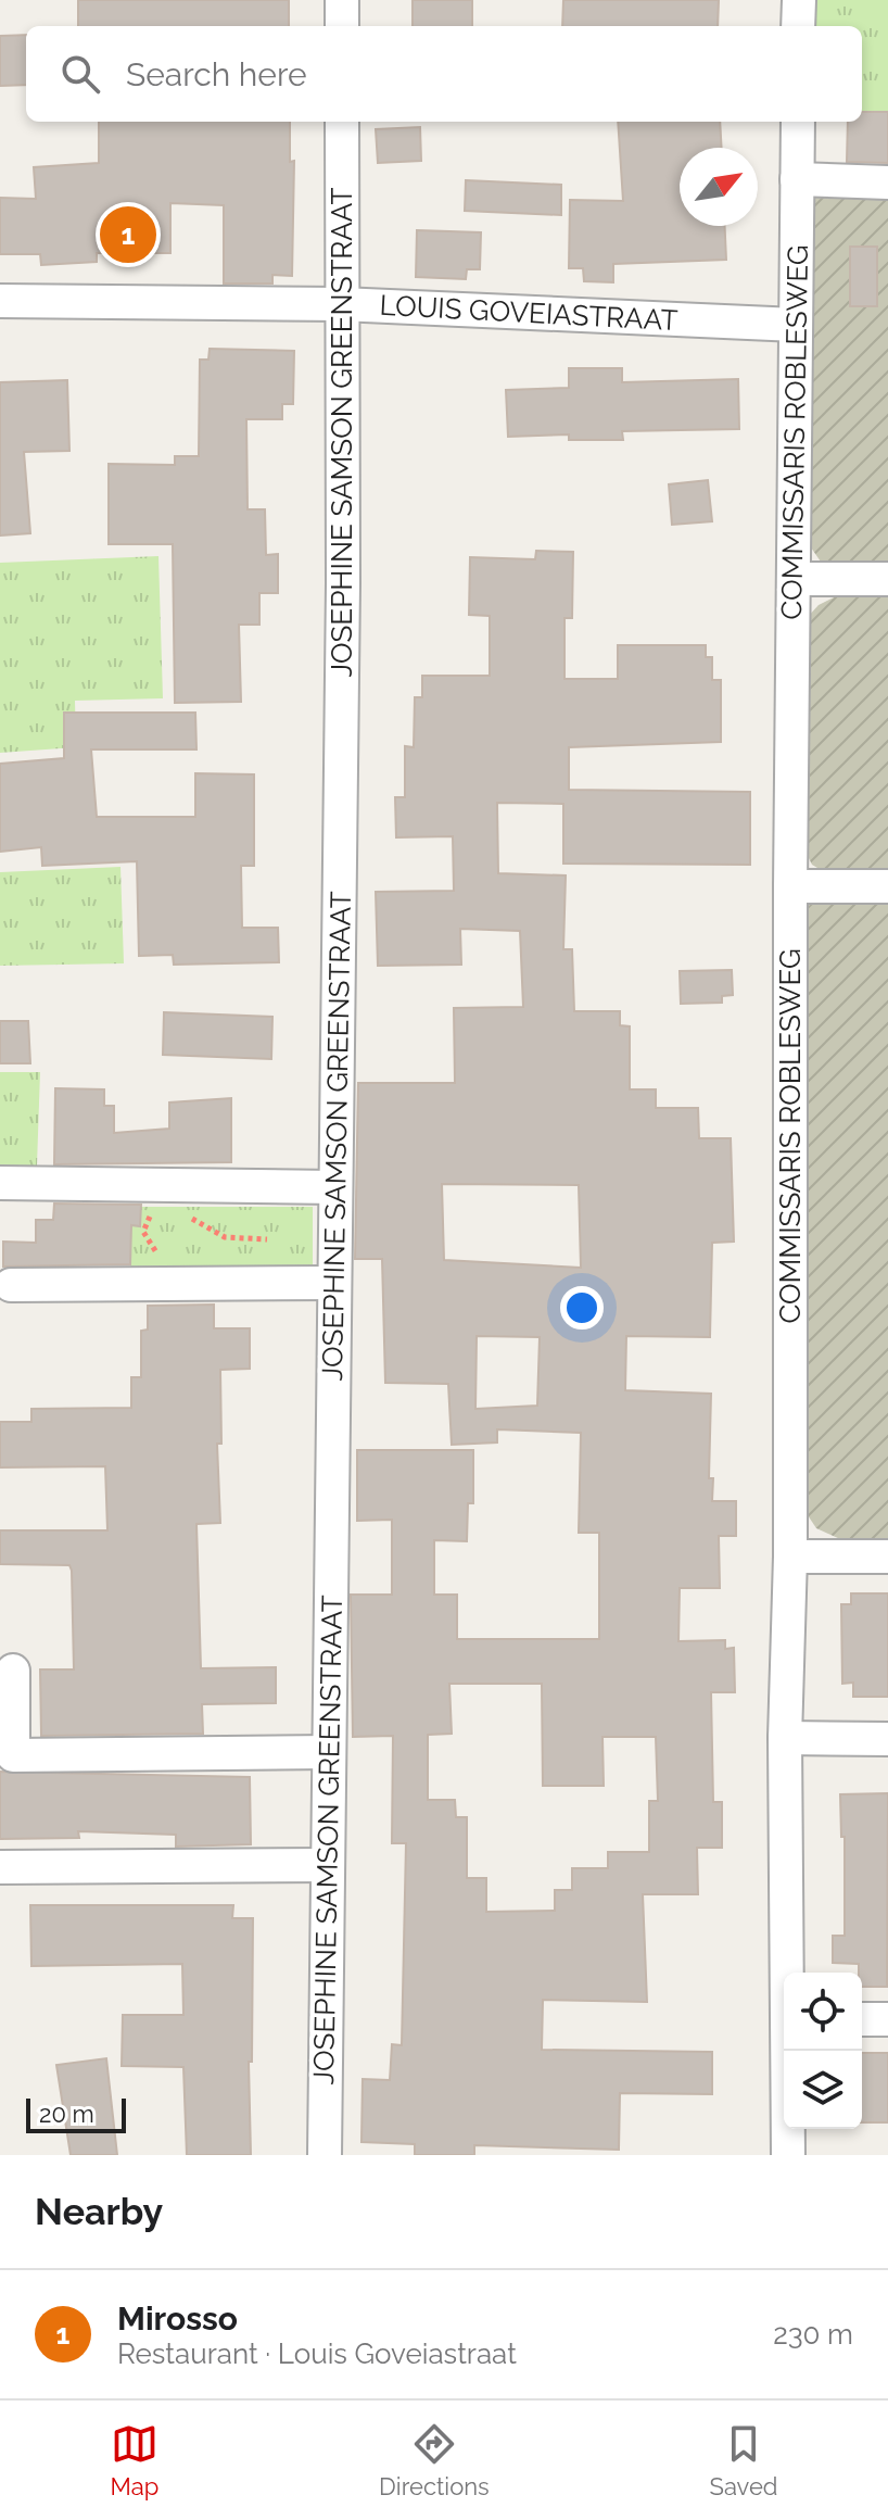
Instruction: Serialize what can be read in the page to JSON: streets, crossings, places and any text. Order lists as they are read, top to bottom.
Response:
{
  "streets": {
    "street": ["LOUIS GOVEIASTRAAT", "JOSEPHINE SAMSON GREENSTRAAT", "COMMISSARIS ROBLESWEG"]
  },
  "crossings": [
    ["LOUIS GOVEIASTRAAT", "JOSEPHINE SAMSON GREENSTRAAT"],
    ["LOUIS GOVEIASTRAAT", "COMMISSARIS ROBLESWEG"]
  ],
  "scale_bar": "20 m",
  "north": "top right",
  "page": {
    "search": "Search here",
    "pins": "1",
    "scale": "20 m",
    "heading": "Nearby",
    "list": [
      {
        "mark": "1",
        "name": "Mirosso",
        "note": "Restaurant · Louis Goveiastraat",
        "value": "230 m"
      }
    ],
    "nav": ["Map", "Directions", "Saved"]
  }
}
